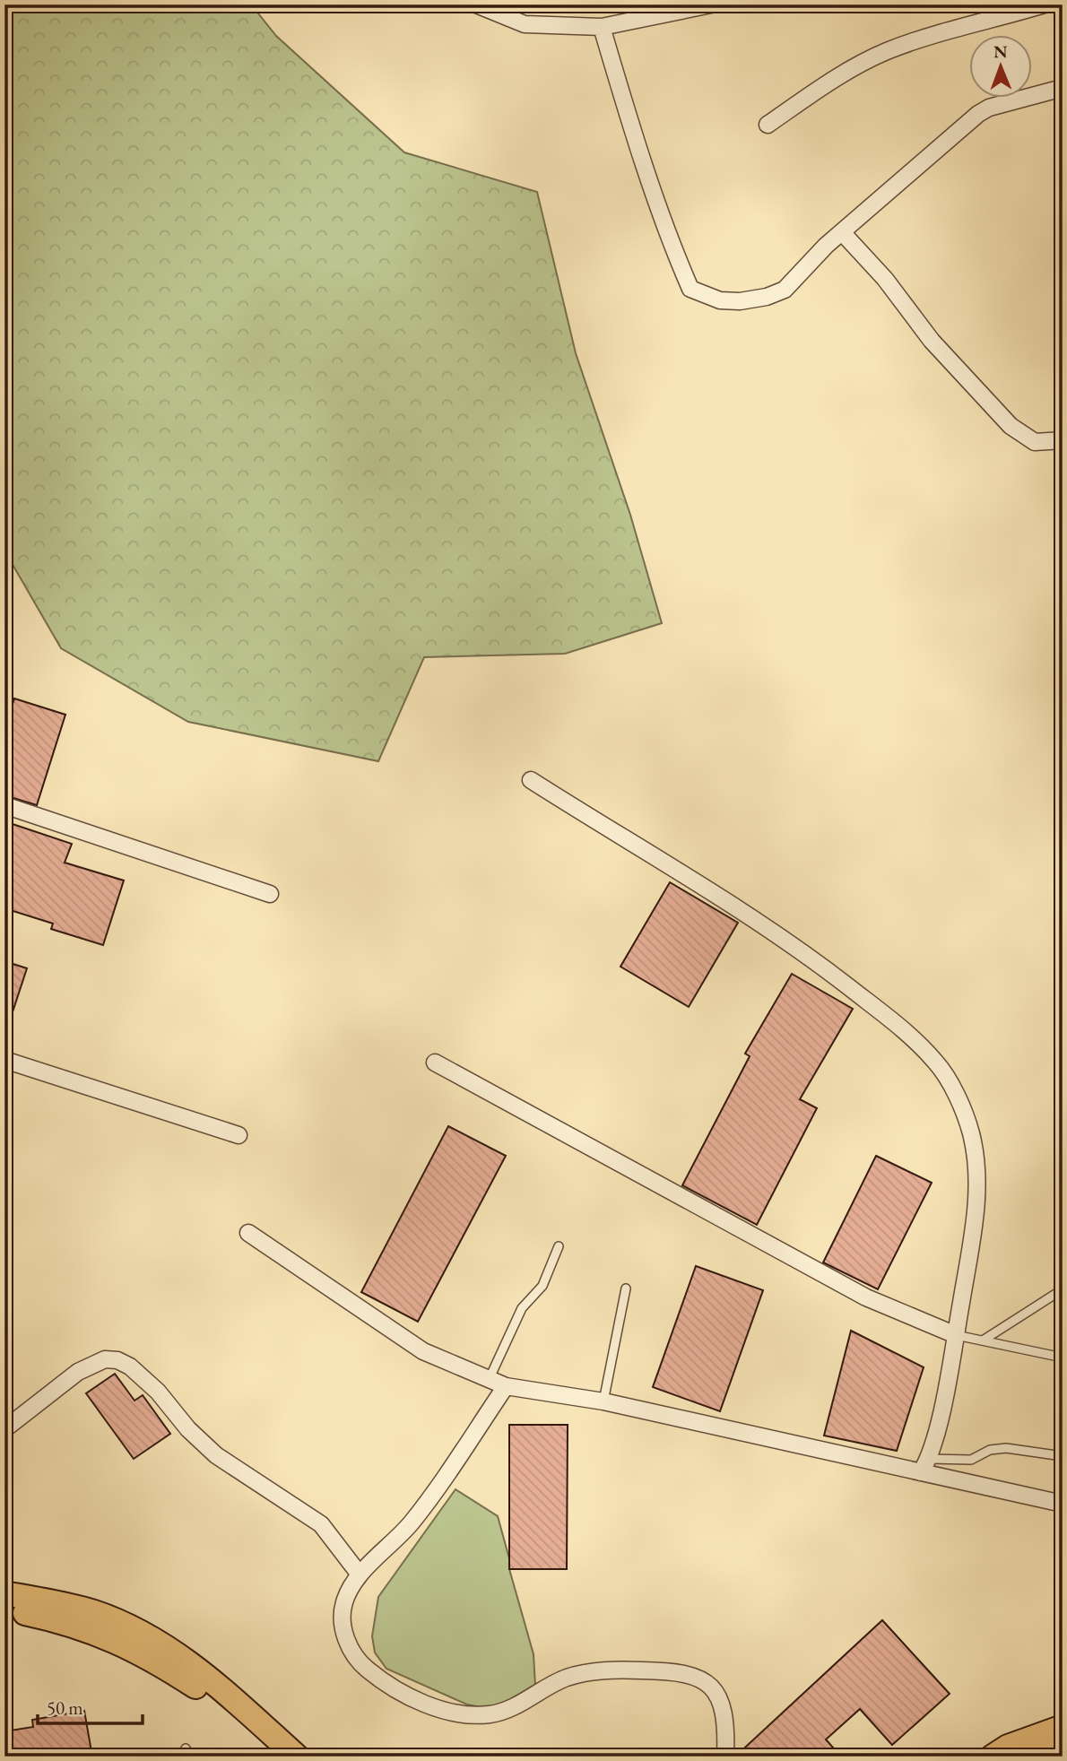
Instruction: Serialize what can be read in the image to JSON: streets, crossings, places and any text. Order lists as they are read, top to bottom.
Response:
{
  "scale_bar": "50 m",
  "north": "top"
}
